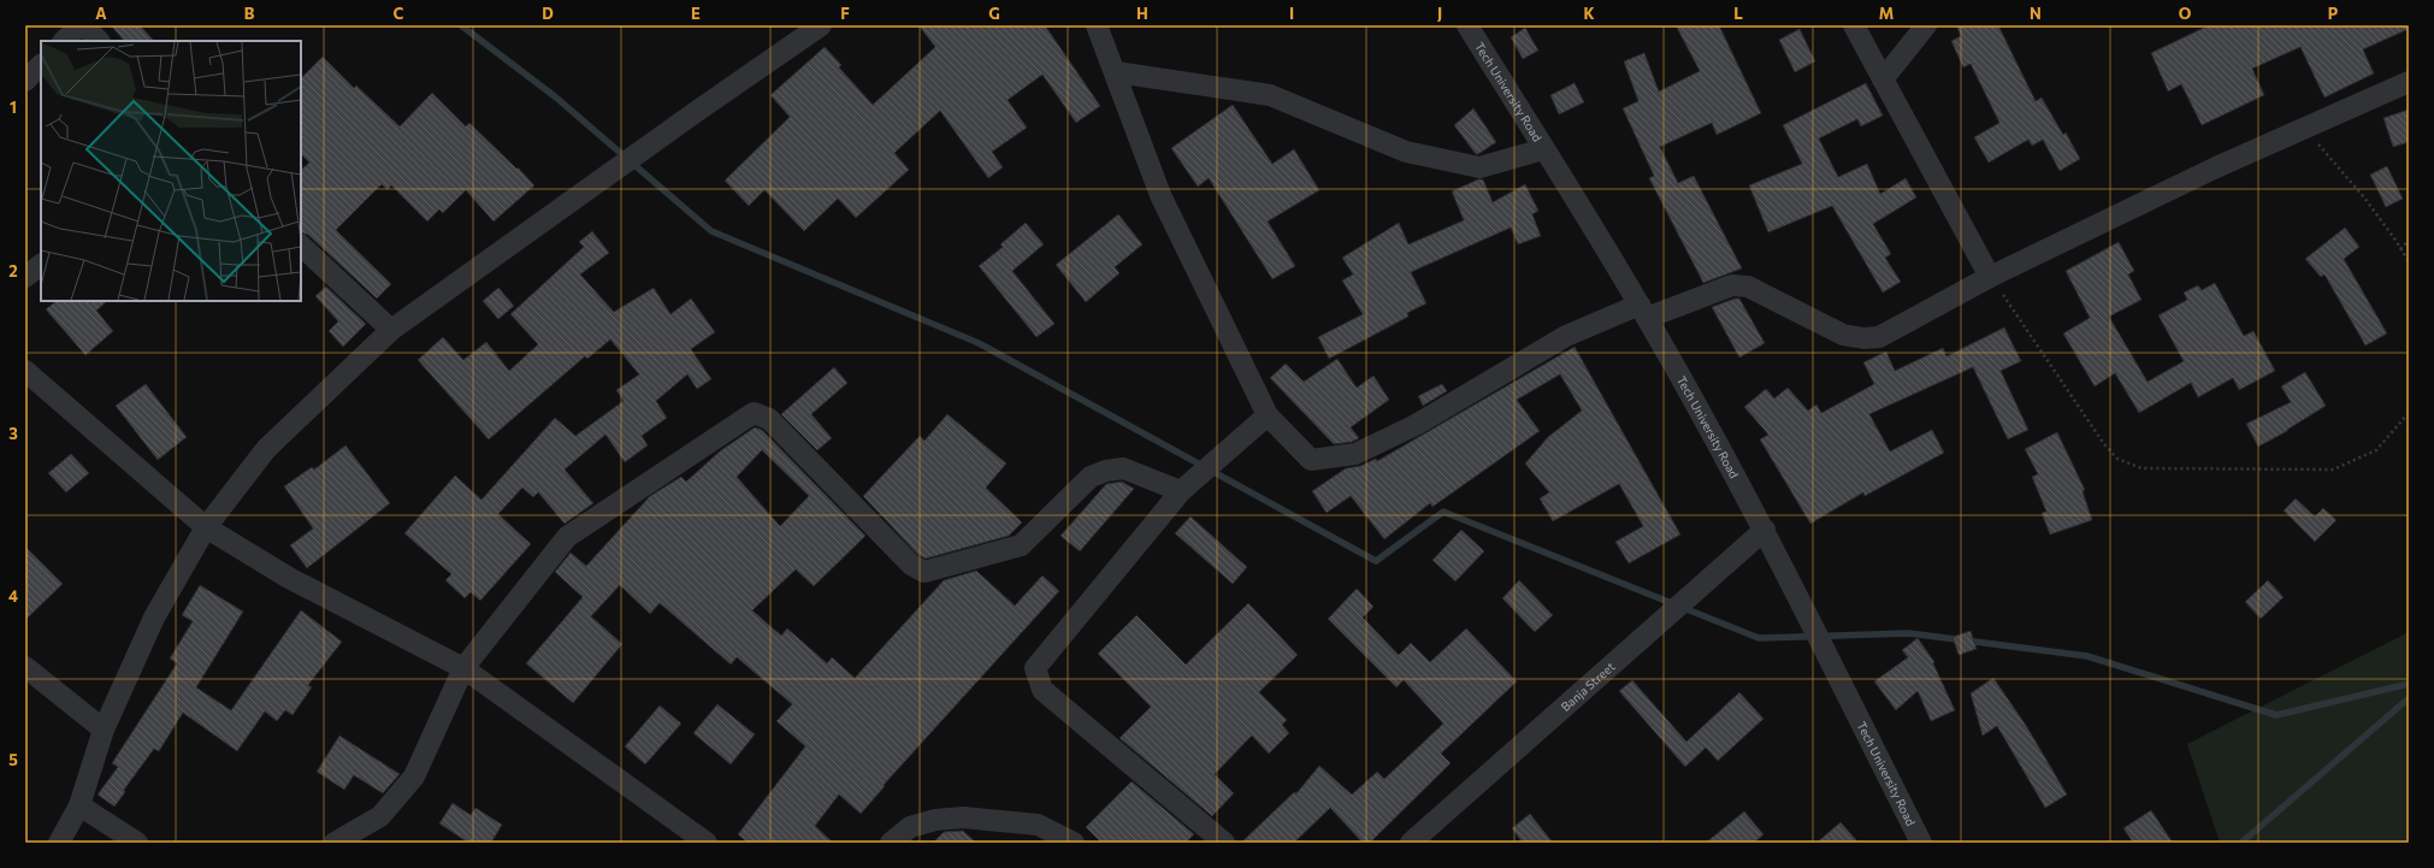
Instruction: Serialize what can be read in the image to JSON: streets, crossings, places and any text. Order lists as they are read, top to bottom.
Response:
{
  "streets": {
    "street": ["Tech University Road", "Banja Street"]
  },
  "crossings": [
    ["Tech University Road", "Banja Street"]
  ],
  "grid": {
    "columns": [
      "A",
      "B",
      "C",
      "D",
      "E",
      "F",
      "G",
      "H",
      "I",
      "J",
      "K",
      "L",
      "M",
      "N",
      "O",
      "P"
    ],
    "rows": [
      "1",
      "2",
      "3",
      "4",
      "5"
    ]
  }
}
